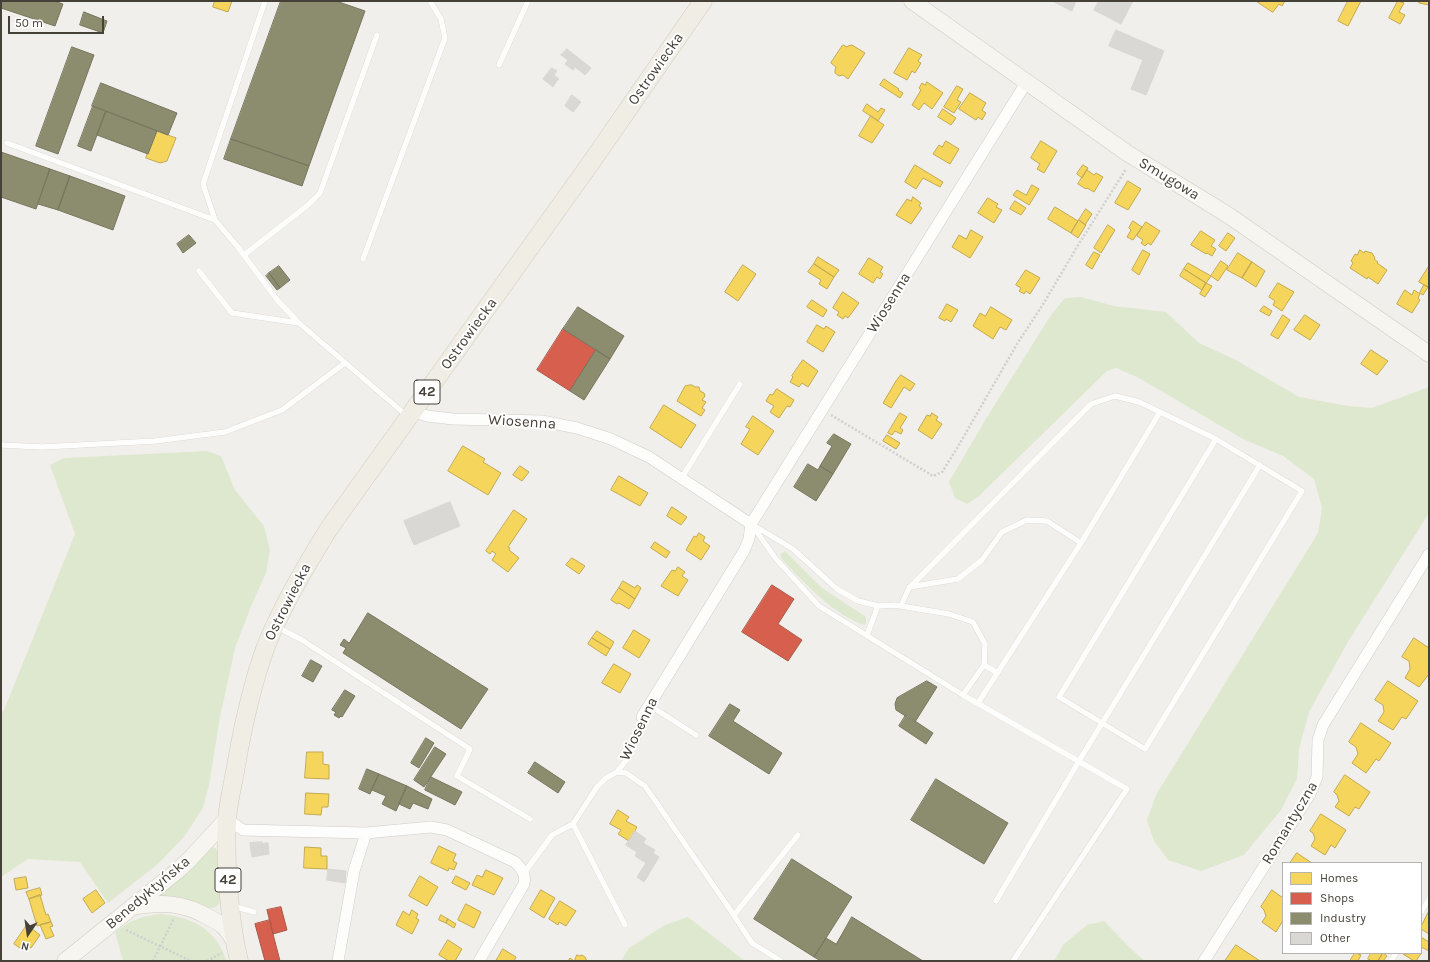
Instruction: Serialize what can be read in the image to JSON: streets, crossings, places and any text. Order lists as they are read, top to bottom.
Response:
{
  "streets": {
    "main road": ["Ostrowiecka", "42"],
    "street": [
      "Smugowa",
      "Wiosenna",
      "Romantyczna",
      "Benedyktyńska"
    ]
  },
  "crossings": [
    ["Ostrowiecka", "Wiosenna"],
    ["Ostrowiecka", "42"],
    ["Ostrowiecka", "Benedyktyńska"],
    ["Smugowa", "Wiosenna"],
    ["42", "Benedyktyńska"]
  ],
  "legend": [
    "Homes",
    "Shops",
    "Industry",
    "Other"
  ],
  "scale_bar": "50 m",
  "north": "bottom"
}
